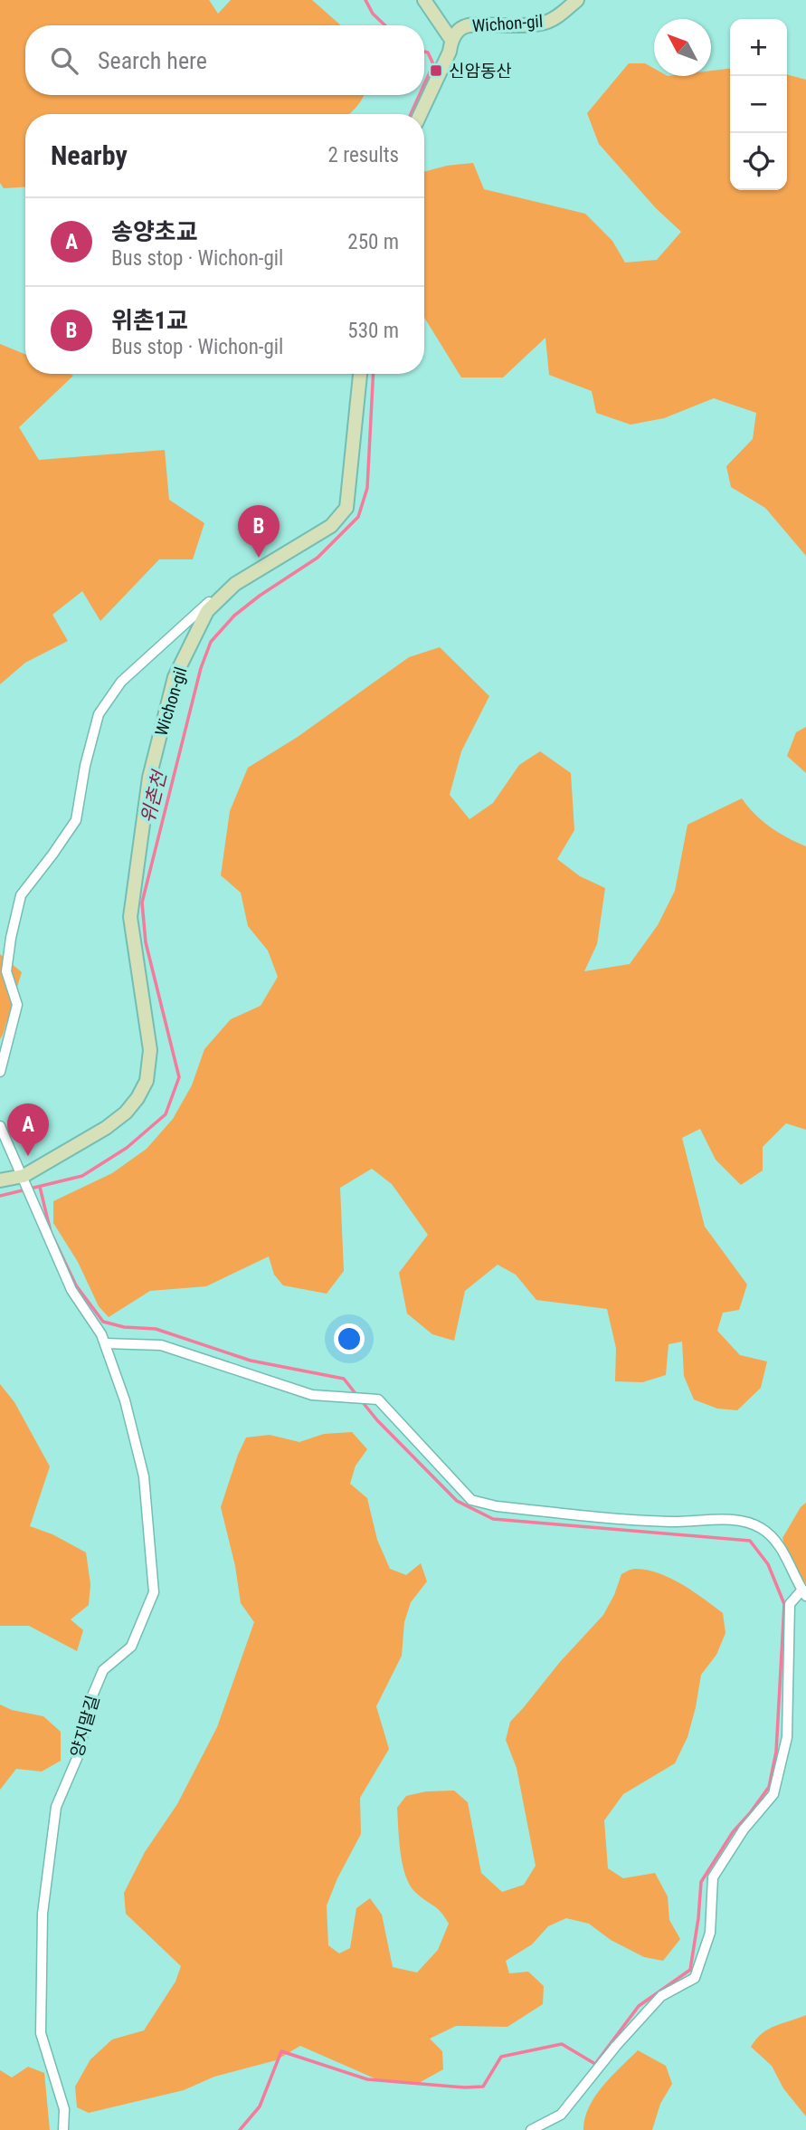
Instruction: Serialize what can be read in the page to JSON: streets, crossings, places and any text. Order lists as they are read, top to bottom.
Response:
{
  "streets": {
    "street": ["Wichon-gil", "양지말길"]
  },
  "crossings": [
    ["Wichon-gil", "양지말길"]
  ],
  "water": ["위촌천"],
  "places": {
    "transit": ["신암동산"]
  },
  "north": "top left",
  "page": {
    "map_buttons": ["+", "−"],
    "search": "Search here",
    "heading": ["Nearby", "2 results"],
    "list": [
      {
        "mark": "A",
        "name": "송양초교",
        "note": "Bus stop · Wichon-gil",
        "value": "250 m"
      },
      {
        "mark": "B",
        "name": "위촌1교",
        "note": "Bus stop · Wichon-gil",
        "value": "530 m"
      }
    ],
    "pins": ["B", "A"]
  }
}
